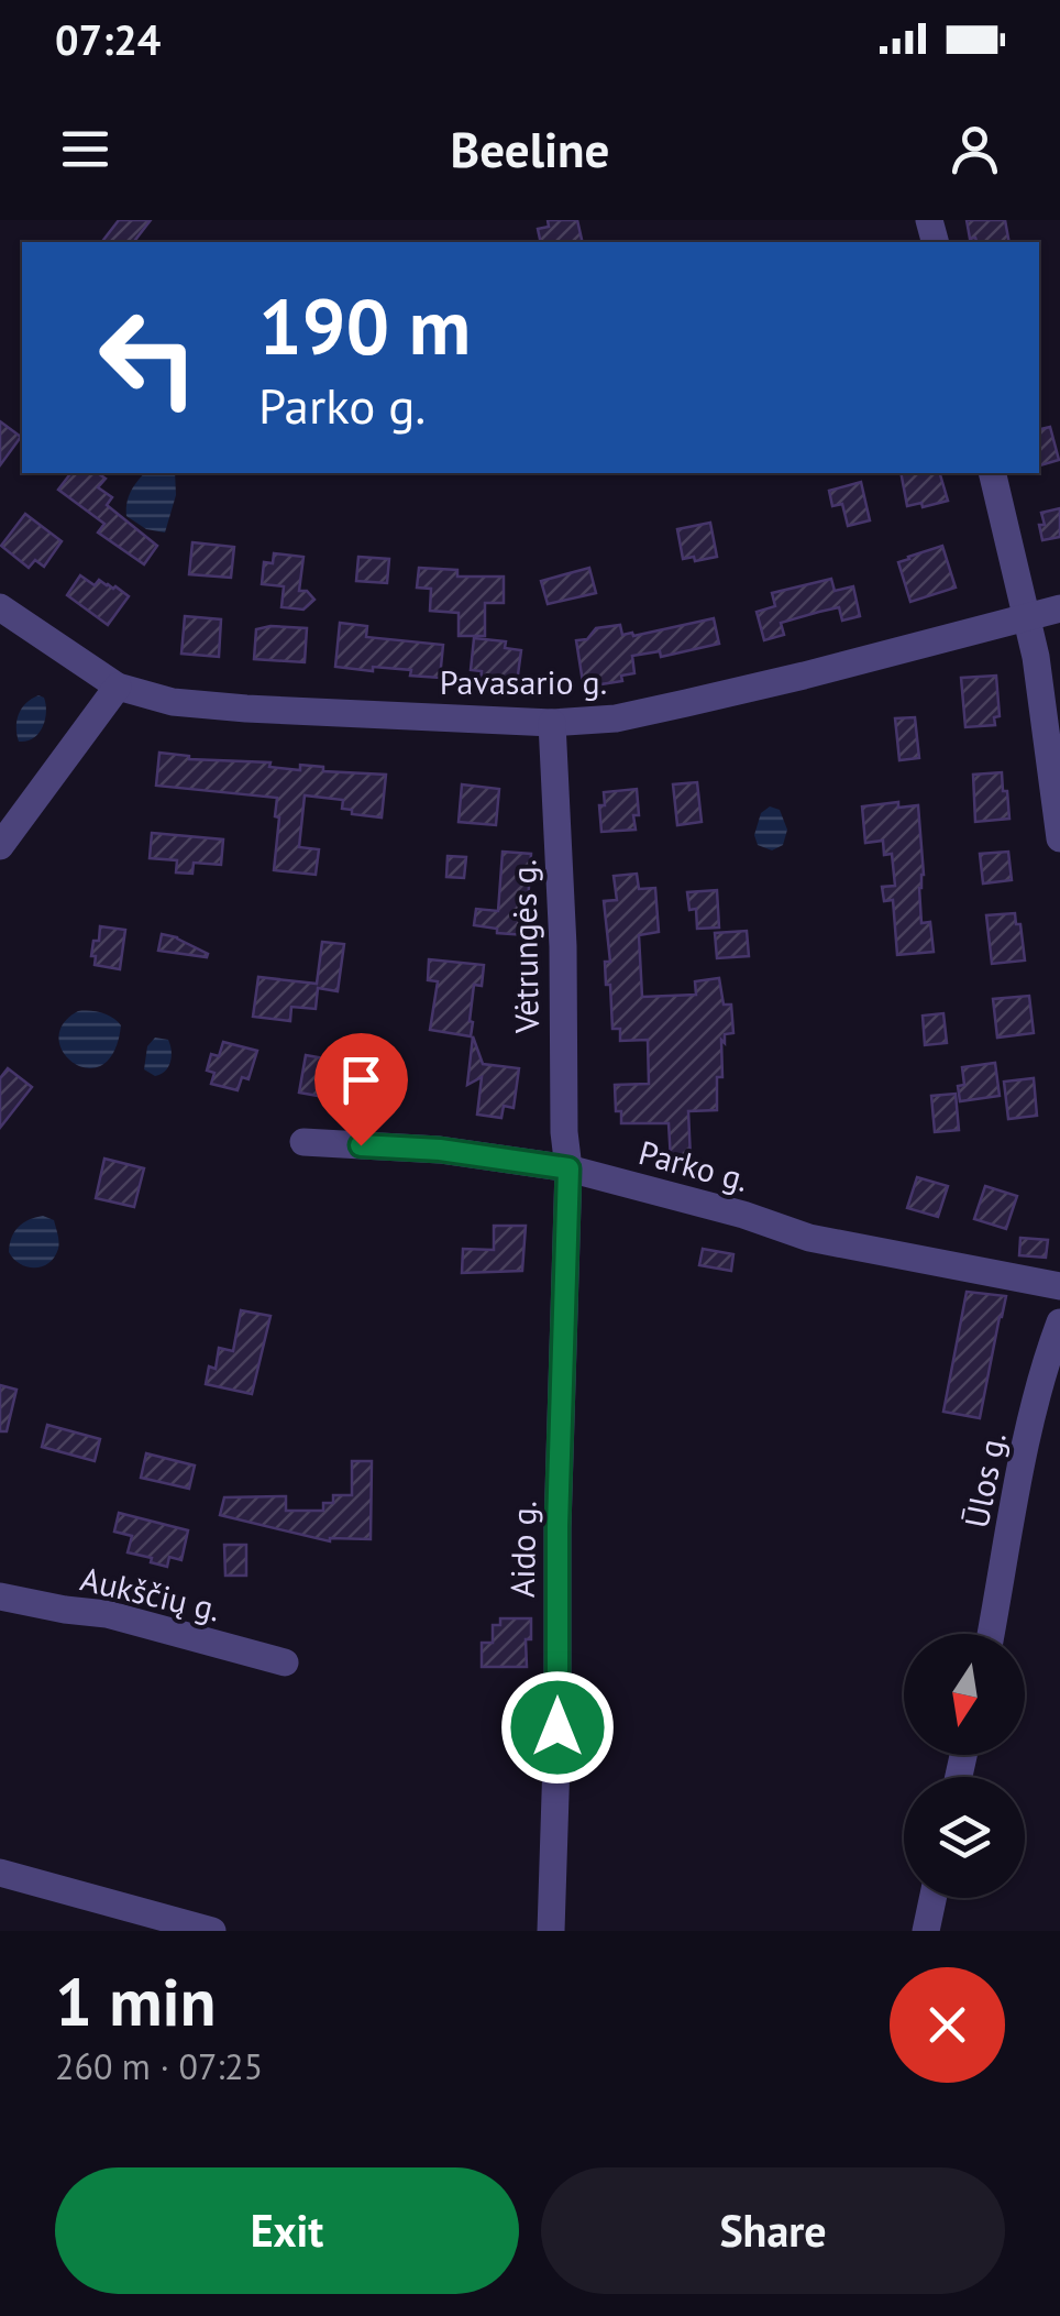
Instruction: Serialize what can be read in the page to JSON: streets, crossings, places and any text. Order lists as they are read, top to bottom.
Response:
{
  "streets": {
    "street": [
      "Pavasario g.",
      "Vėtrungės g.",
      "Parko g.",
      "Ūlos g.",
      "Aido g.",
      "Aukščių g."
    ]
  },
  "crossings": [
    ["Pavasario g.", "Vėtrungės g."],
    ["Vėtrungės g.", "Parko g."],
    ["Vėtrungės g.", "Aido g."],
    ["Parko g.", "Aido g."]
  ],
  "north": "bottom",
  "page": {
    "status": "07:24",
    "header": "Beeline",
    "turn": ["190 m", "Parko g."],
    "heading": ["1 min", "260 m · 07:25"],
    "buttons": ["Exit", "Share"]
  }
}
